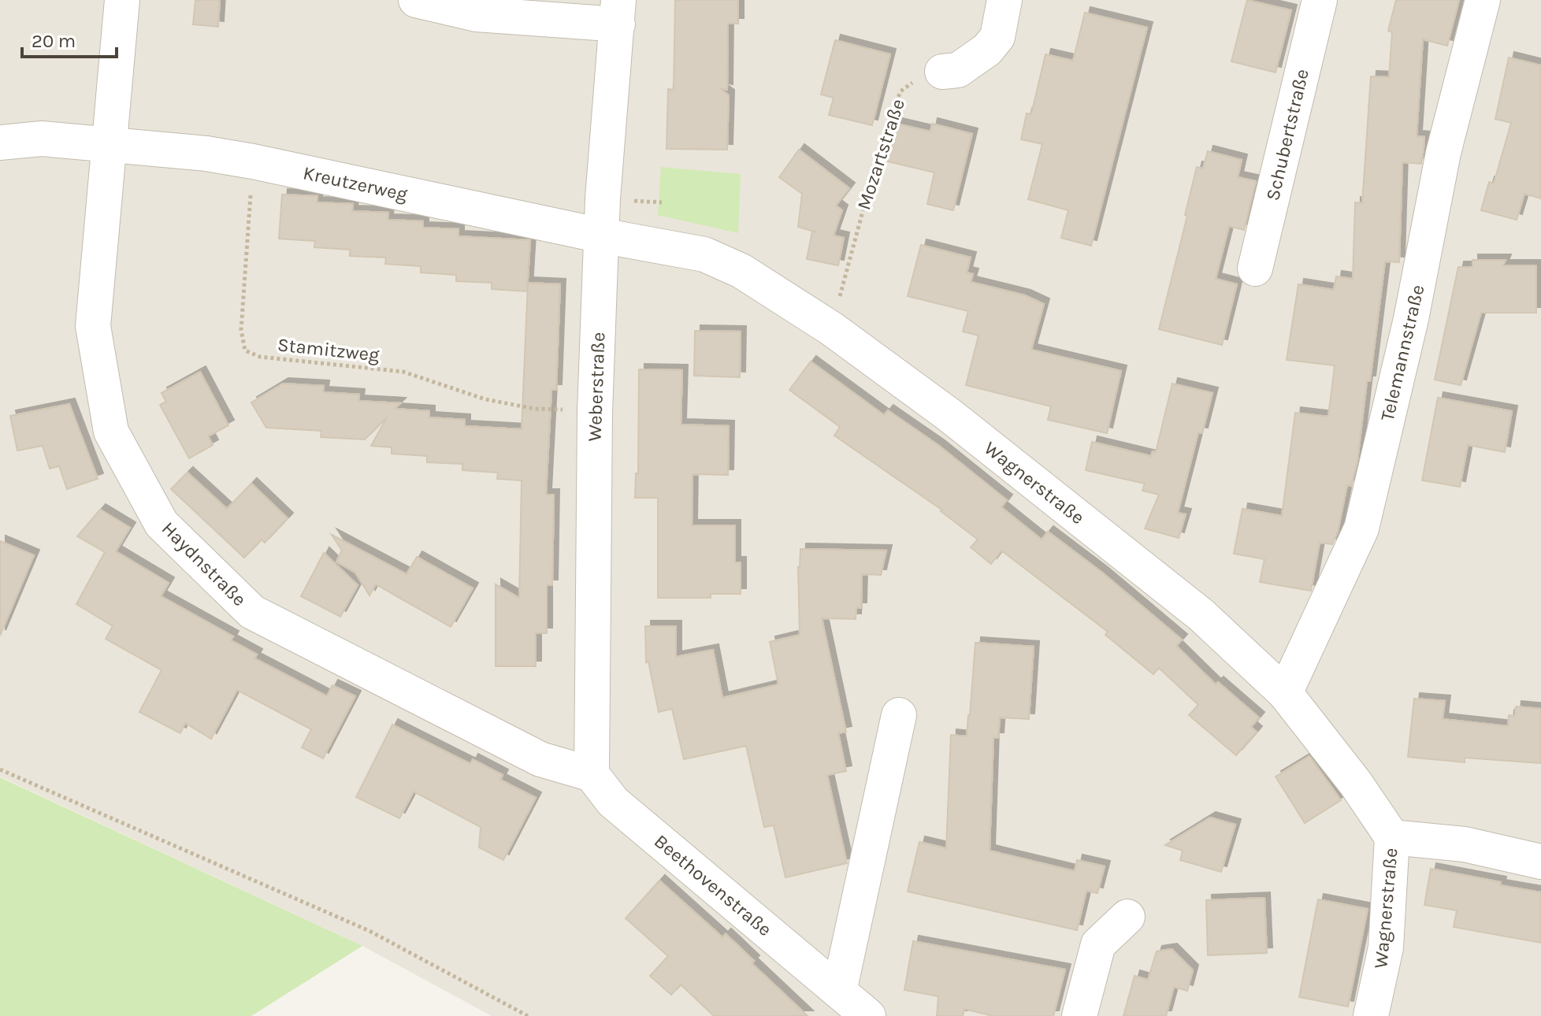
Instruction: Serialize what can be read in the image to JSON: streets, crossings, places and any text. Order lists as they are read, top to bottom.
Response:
{
  "streets": {
    "street": [
      "Schubertstraße",
      "Kreutzerweg",
      "Telemannstraße",
      "Weberstraße",
      "Wagnerstraße",
      "Haydnstraße",
      "Beethovenstraße"
    ],
    "path": ["Mozartstraße", "Stamitzweg"]
  },
  "crossings": [
    ["Mozartstraße", "Wagnerstraße"],
    ["Kreutzerweg", "Stamitzweg"],
    ["Kreutzerweg", "Weberstraße"],
    ["Kreutzerweg", "Wagnerstraße"],
    ["Kreutzerweg", "Haydnstraße"],
    ["Stamitzweg", "Weberstraße"],
    ["Telemannstraße", "Wagnerstraße"],
    ["Weberstraße", "Wagnerstraße"],
    ["Weberstraße", "Haydnstraße"],
    ["Weberstraße", "Beethovenstraße"],
    ["Haydnstraße", "Beethovenstraße"]
  ],
  "scale_bar": "20 m"
}
